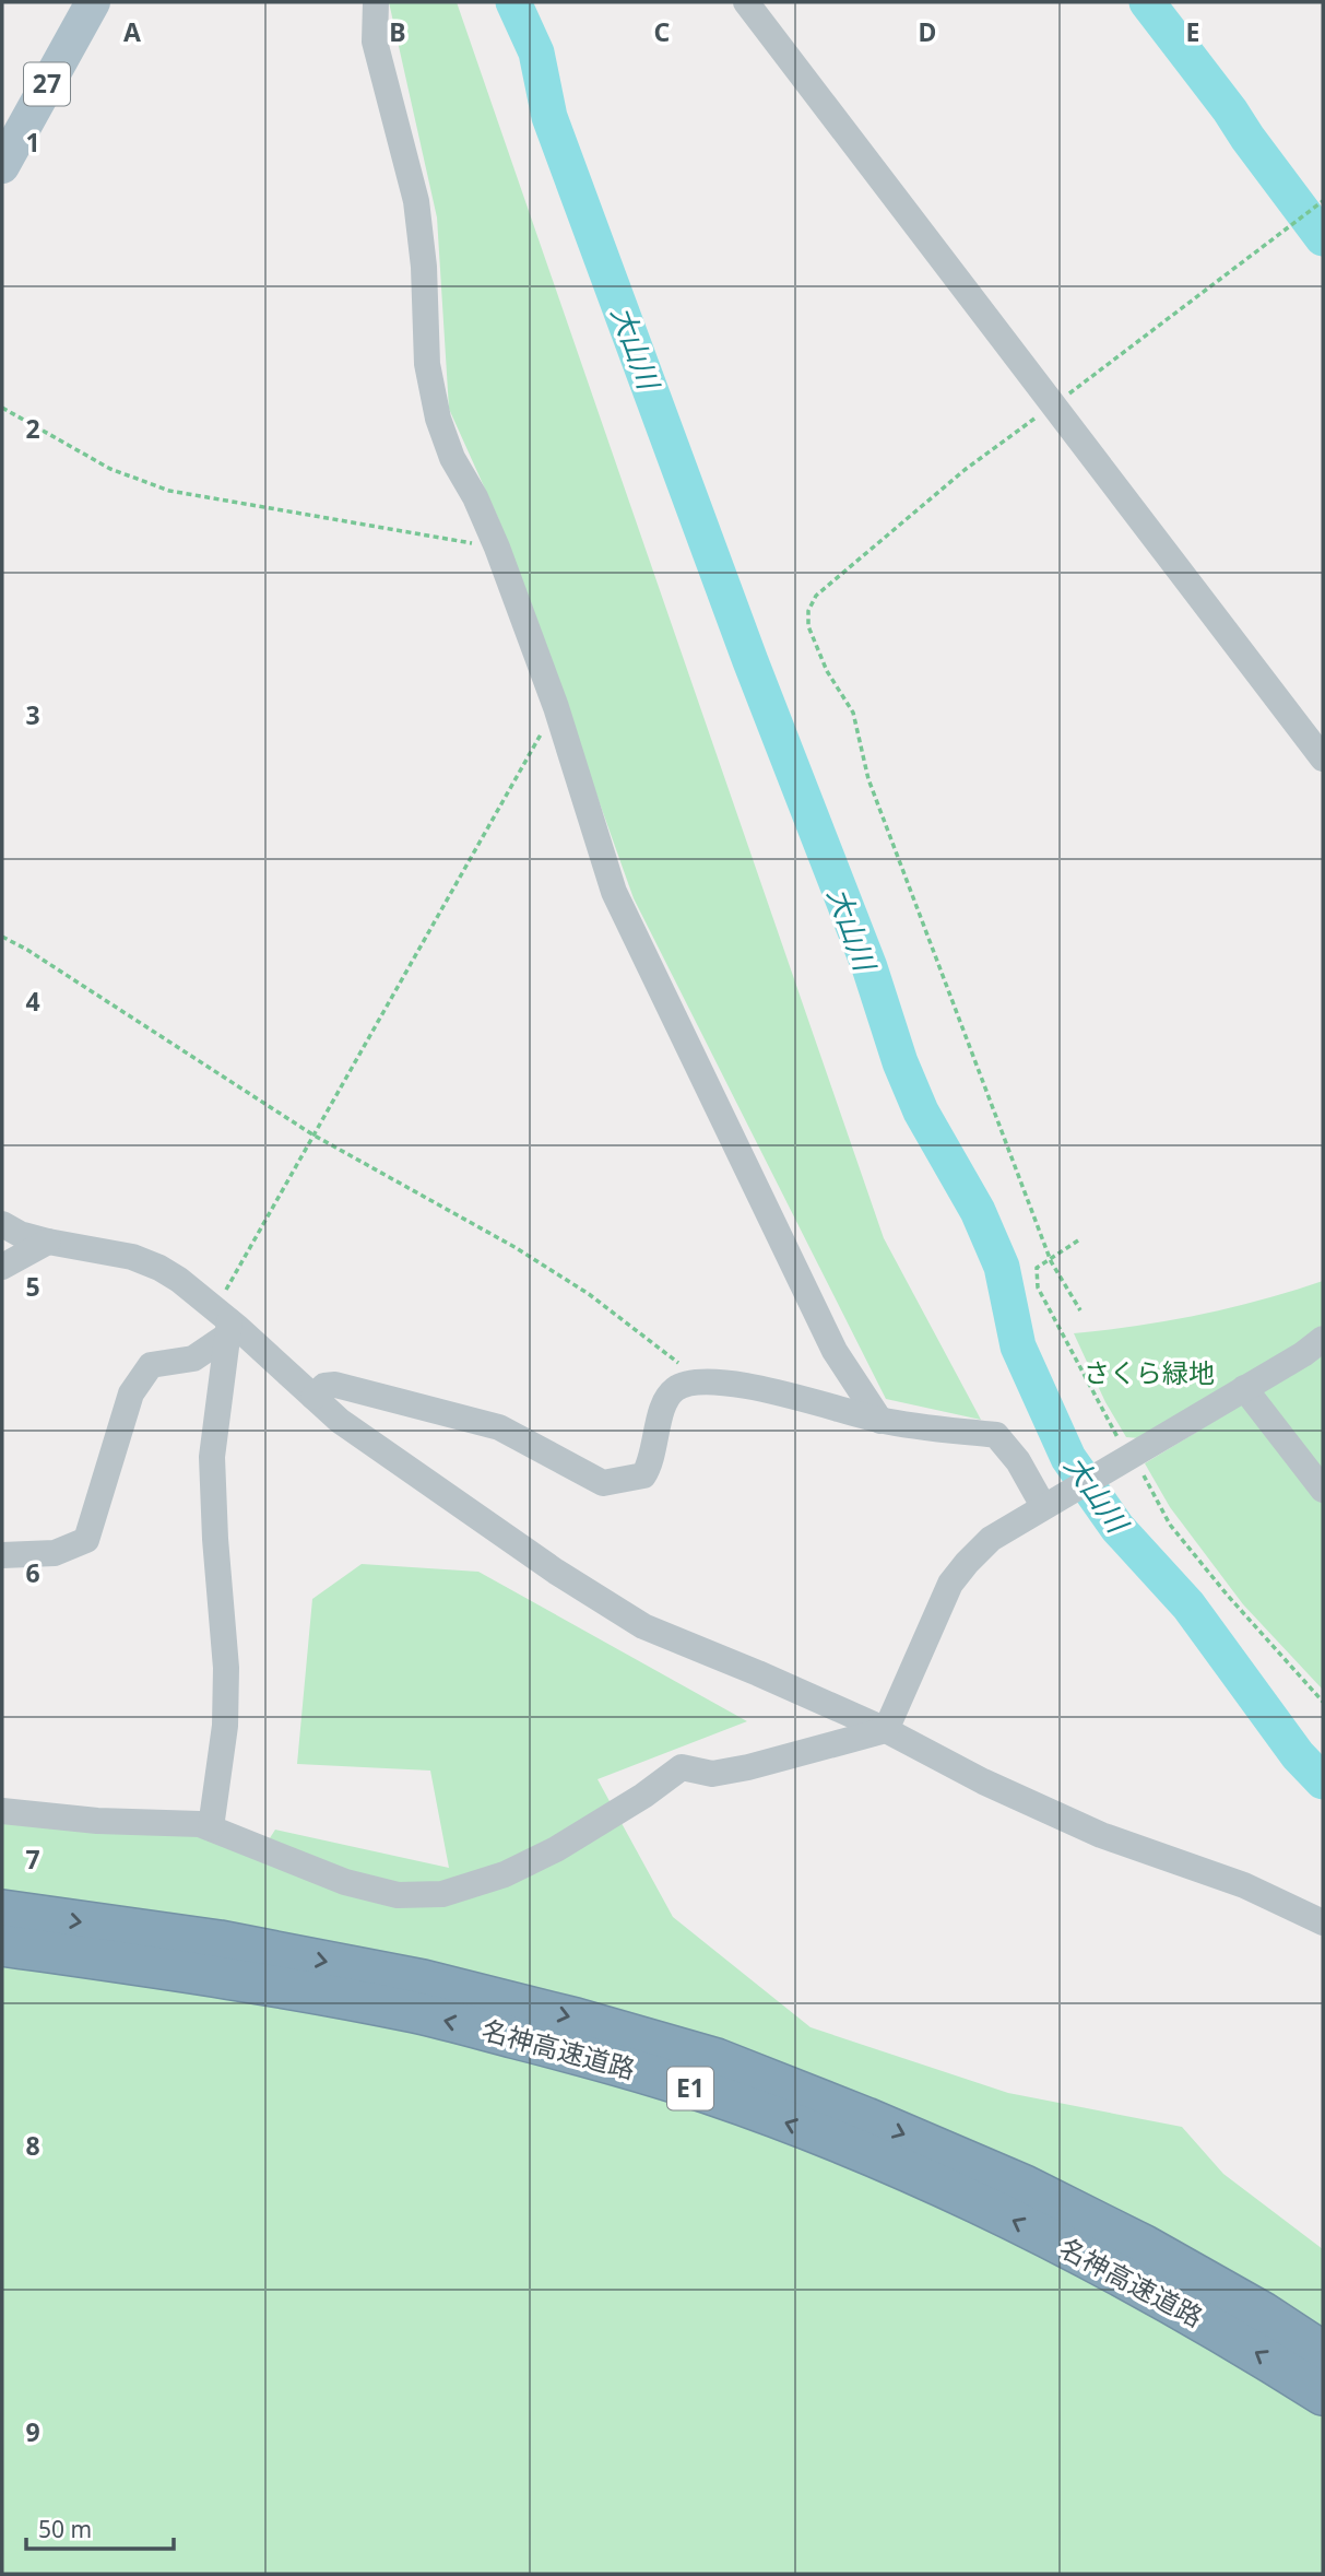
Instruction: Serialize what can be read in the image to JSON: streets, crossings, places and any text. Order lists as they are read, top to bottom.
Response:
{
  "streets": {
    "highway": ["名神高速道路", "E1"],
    "main road": ["27"]
  },
  "water": ["大山川"],
  "parks": ["さくら緑地"],
  "scale_bar": "50 m",
  "grid": {
    "columns": [
      "A",
      "B",
      "C",
      "D",
      "E"
    ],
    "rows": [
      "1",
      "2",
      "3",
      "4",
      "5",
      "6",
      "7",
      "8",
      "9"
    ]
  }
}
